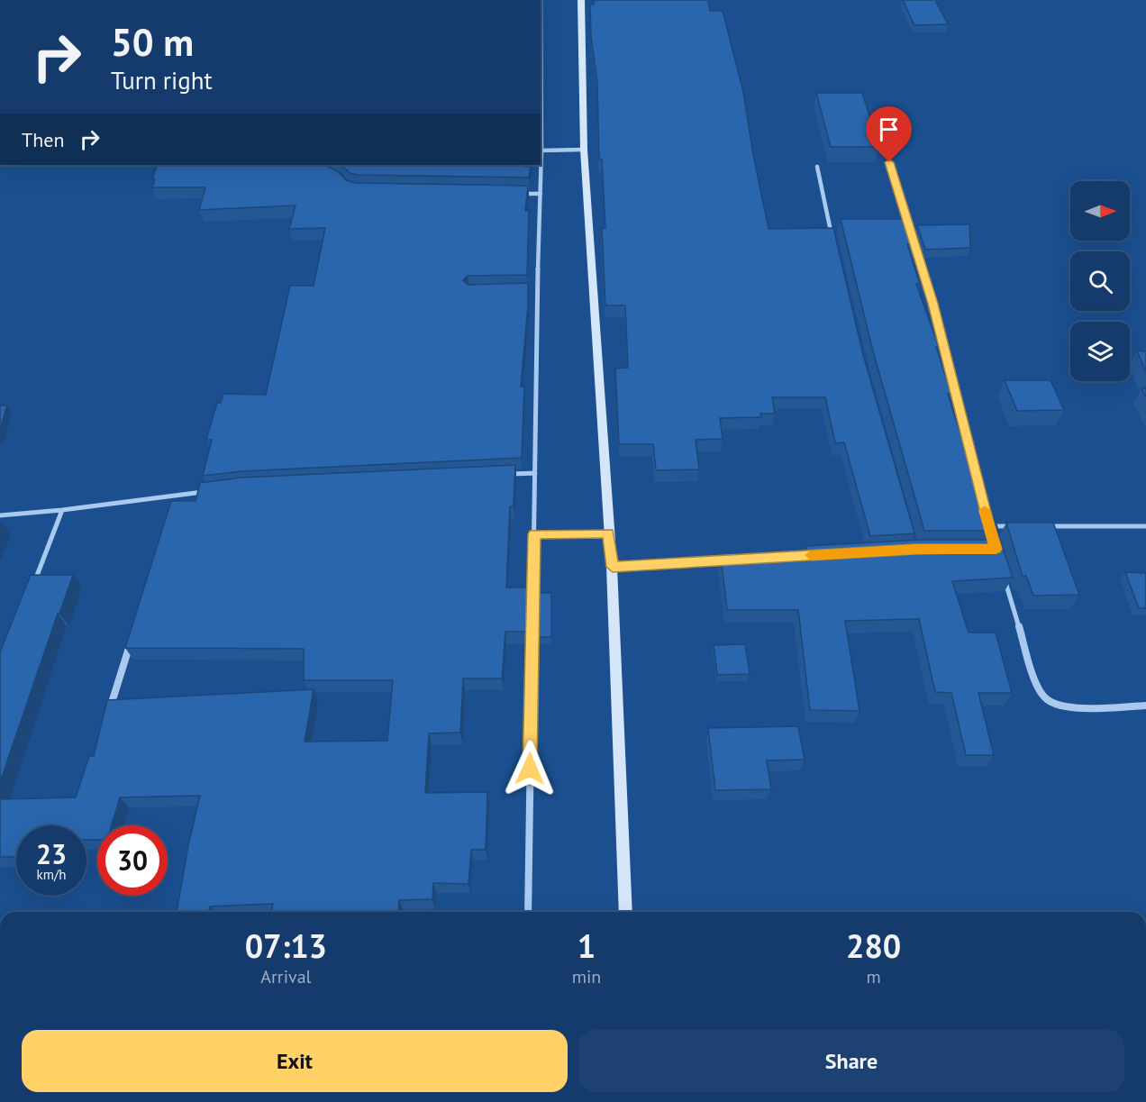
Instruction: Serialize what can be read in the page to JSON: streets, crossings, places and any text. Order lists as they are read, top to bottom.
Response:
{
  "north": "right",
  "page": {
    "turn": ["50 m", "Turn right"],
    "then": "Then",
    "speed": "23 km/h",
    "limit": "30",
    "eta": [
      "07:13",
      "Arrival",
      "1",
      "min",
      "280",
      "m"
    ],
    "buttons": ["Exit", "Share"]
  }
}
